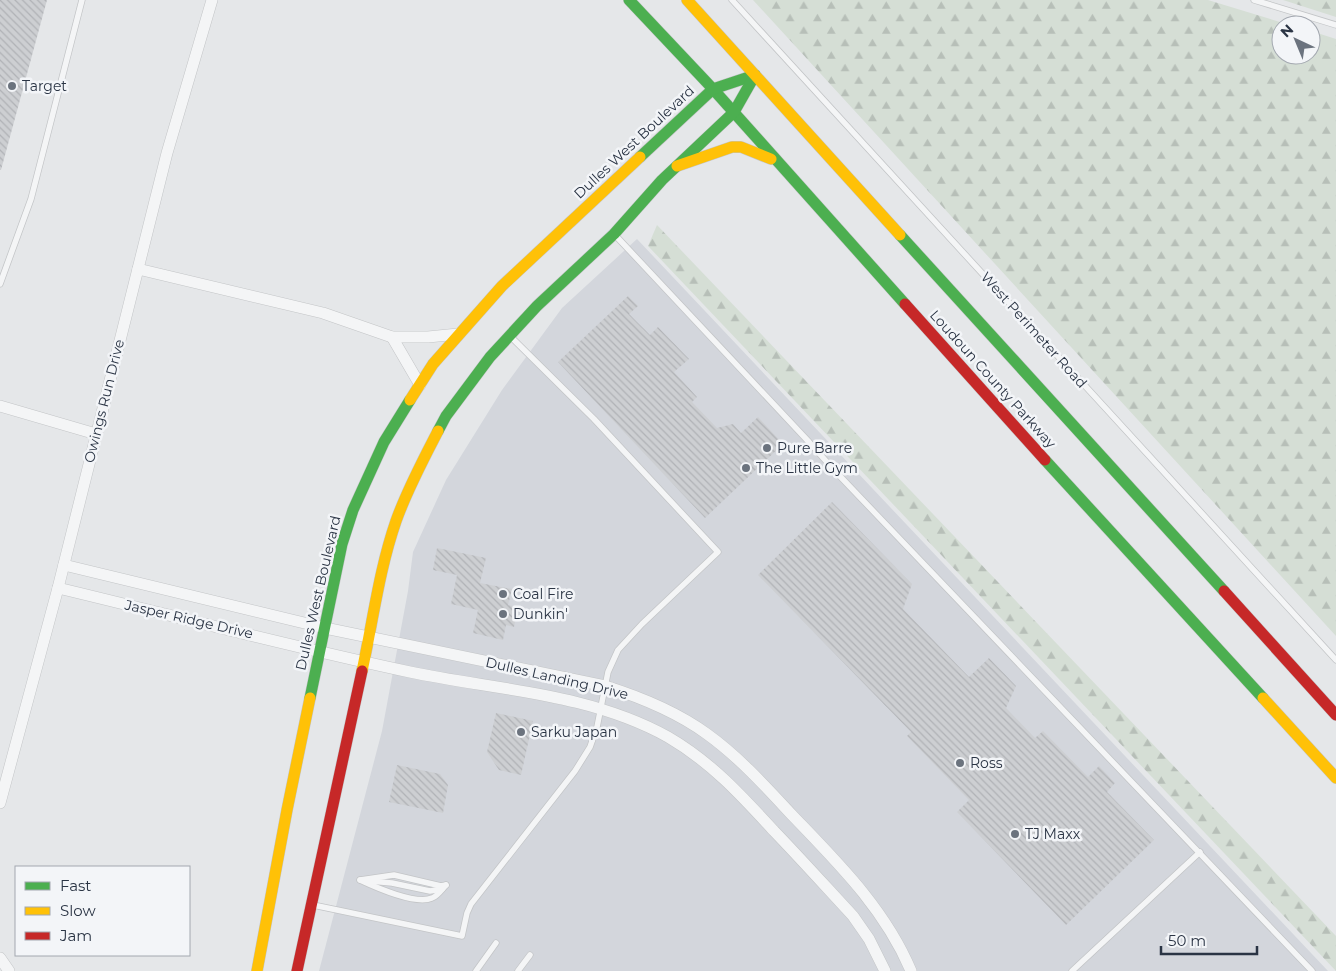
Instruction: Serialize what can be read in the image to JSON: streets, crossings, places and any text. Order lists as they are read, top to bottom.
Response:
{
  "streets": {
    "street": [
      "Dulles West Boulevard",
      "Loudoun County Parkway",
      "Owings Run Drive",
      "Jasper Ridge Drive",
      "Dulles Landing Drive"
    ],
    "lane": ["West Perimeter Road"]
  },
  "crossings": [
    ["Dulles West Boulevard", "Loudoun County Parkway"],
    ["Dulles West Boulevard", "Jasper Ridge Drive"],
    ["Dulles West Boulevard", "Dulles Landing Drive"],
    ["Owings Run Drive", "Jasper Ridge Drive"],
    ["Jasper Ridge Drive", "Dulles Landing Drive"]
  ],
  "places": [
    "Target",
    "Pure Barre",
    "The Little Gym",
    "Coal Fire",
    "Dunkin'",
    "Sarku Japan",
    "Ross",
    "TJ Maxx"
  ],
  "legend": ["Fast", "Slow", "Jam"],
  "scale_bar": "50 m",
  "north": "top left"
}
